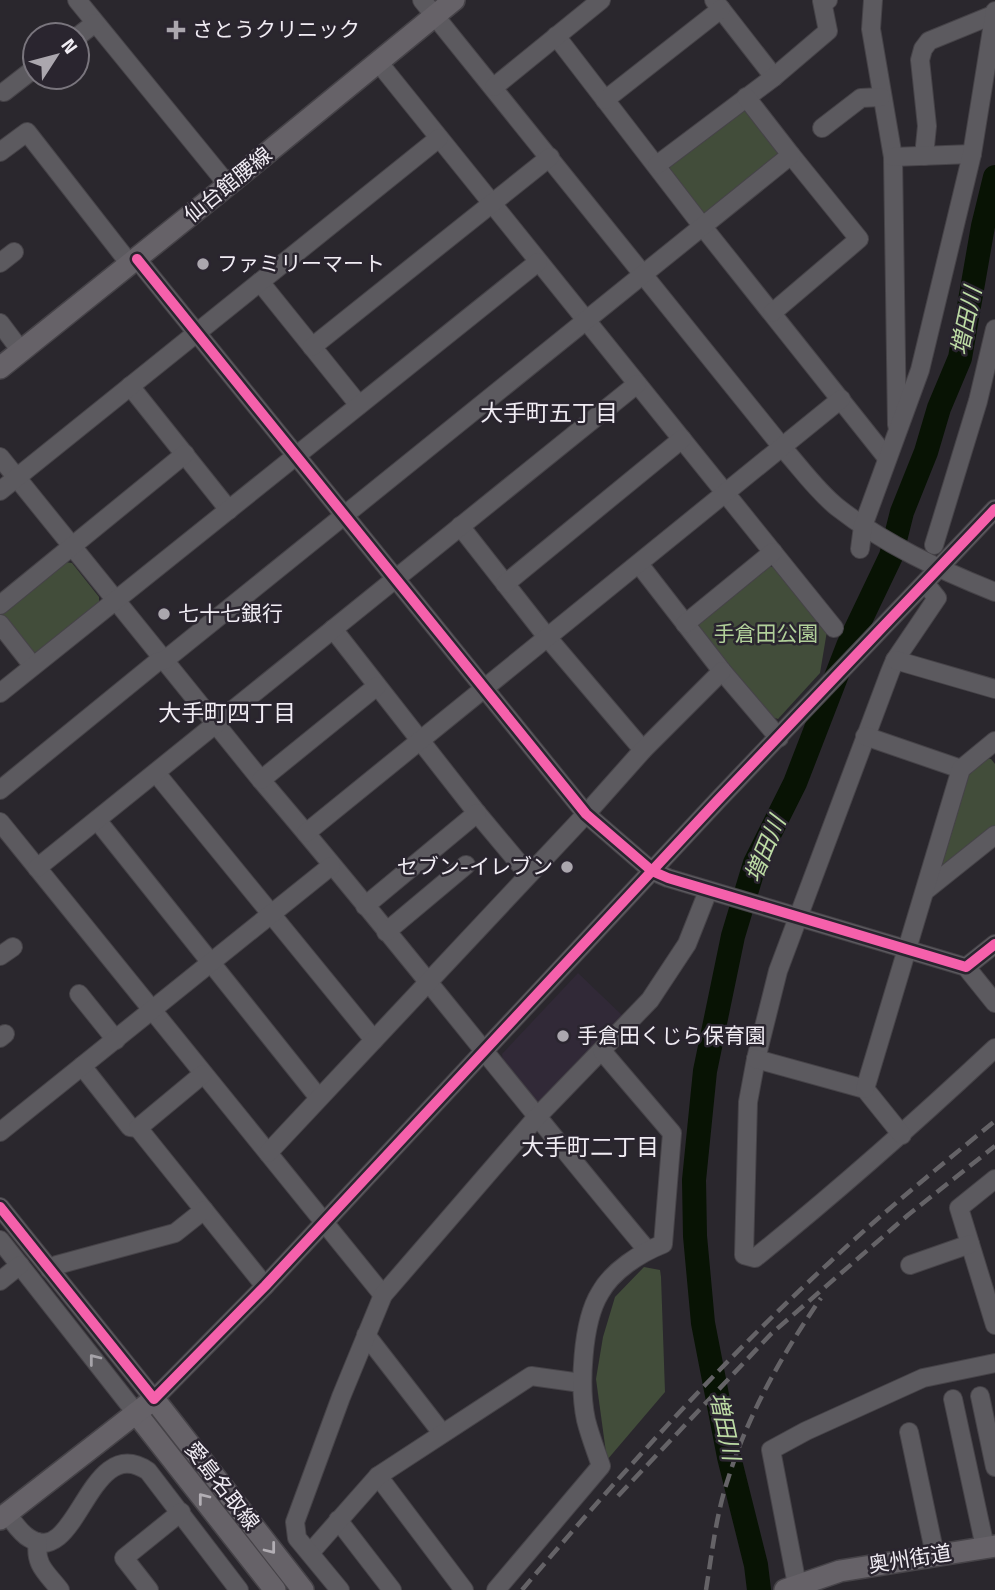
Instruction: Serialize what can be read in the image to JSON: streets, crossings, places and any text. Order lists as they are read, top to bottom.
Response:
{
  "streets": {
    "main road": ["仙台館腰線", "愛島名取線", "奥州街道"]
  },
  "districts": ["大手町五丁目", "大手町四丁目", "大手町二丁目"],
  "water": ["増田川"],
  "parks": ["手倉田公園"],
  "places": {
    "health": ["さとうクリニック"],
    "other": [
      "ファミリーマート",
      "七十七銀行",
      "セブン-イレブン",
      "手倉田くじら保育園"
    ]
  },
  "north": "top right"
}
